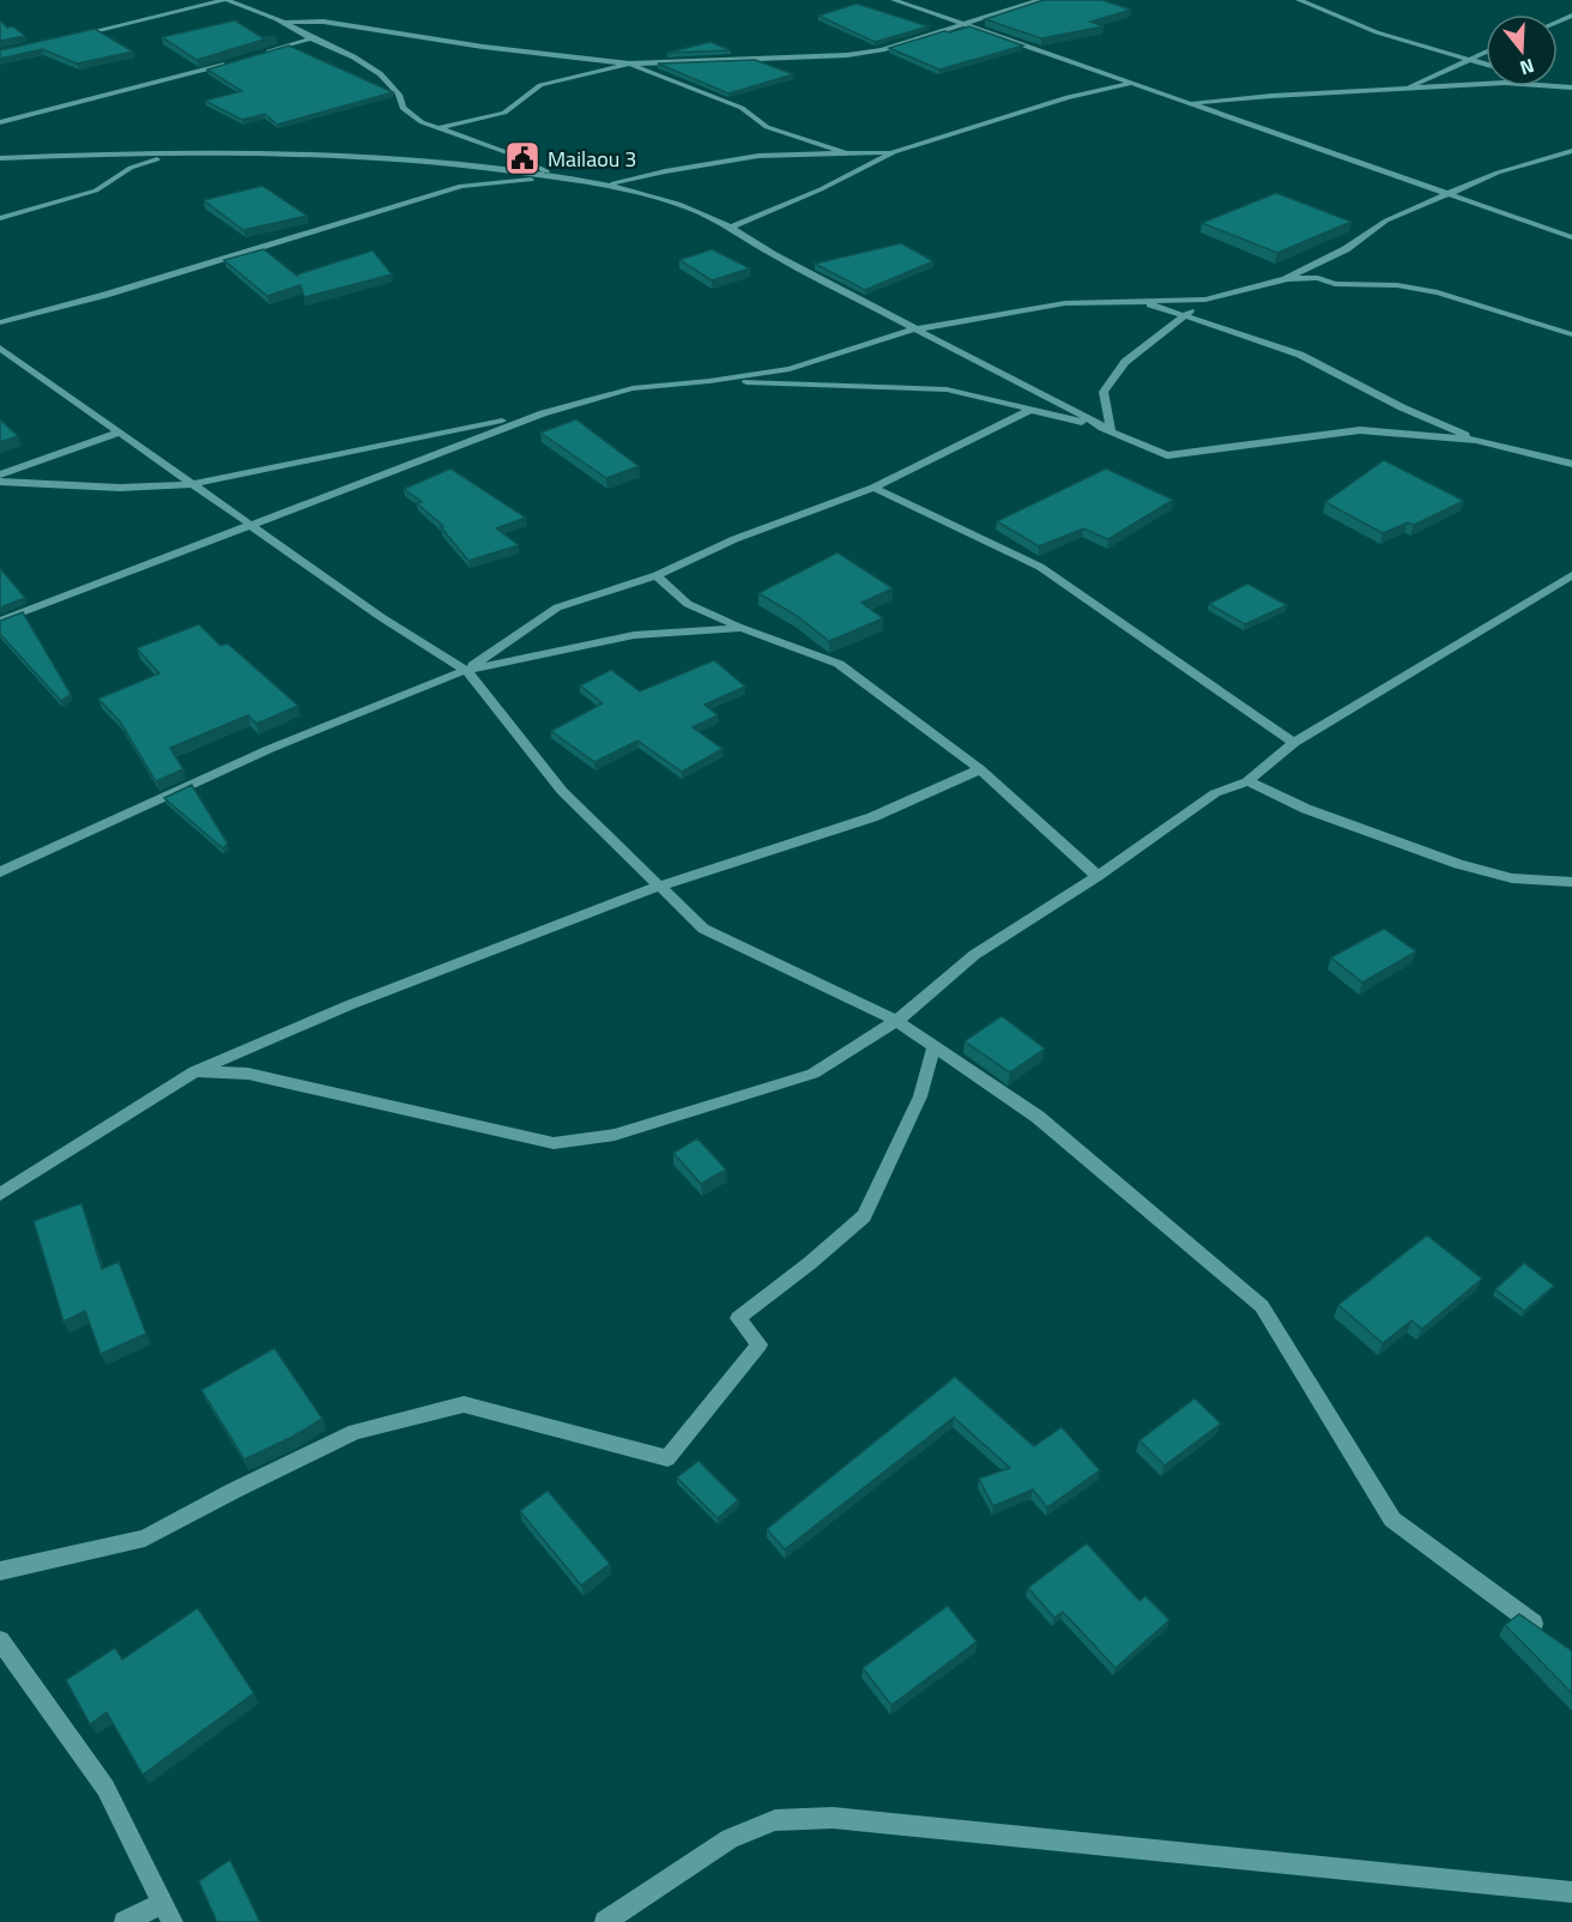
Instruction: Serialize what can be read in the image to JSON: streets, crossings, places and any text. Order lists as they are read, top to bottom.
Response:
{
  "places": {
    "public building": ["Mailaou 3"]
  },
  "north": "bottom"
}
